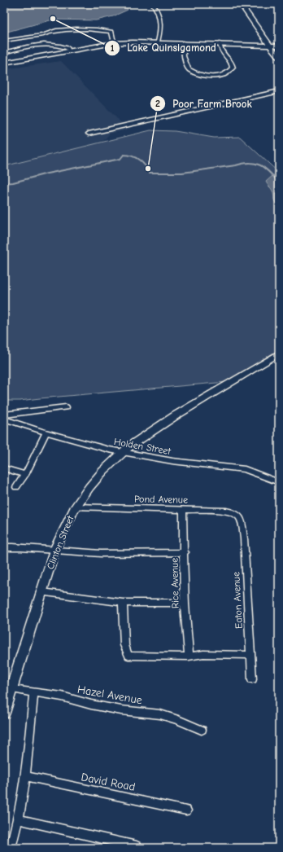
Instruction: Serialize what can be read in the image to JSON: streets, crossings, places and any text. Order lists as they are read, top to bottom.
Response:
{
  "streets": {
    "main road": ["Clinton Street"],
    "street": [
      "Holden Street",
      "Pond Avenue",
      "Rice Avenue",
      "Eaton Avenue",
      "Hazel Avenue",
      "David Road"
    ]
  },
  "crossings": [
    ["Holden Street", "Clinton Street"],
    ["Pond Avenue", "Clinton Street"],
    ["Pond Avenue", "Rice Avenue"],
    ["Pond Avenue", "Eaton Avenue"],
    ["Clinton Street", "Hazel Avenue"]
  ],
  "places": ["Lake Quinsigamond", "Poor Farm Brook"]
}
